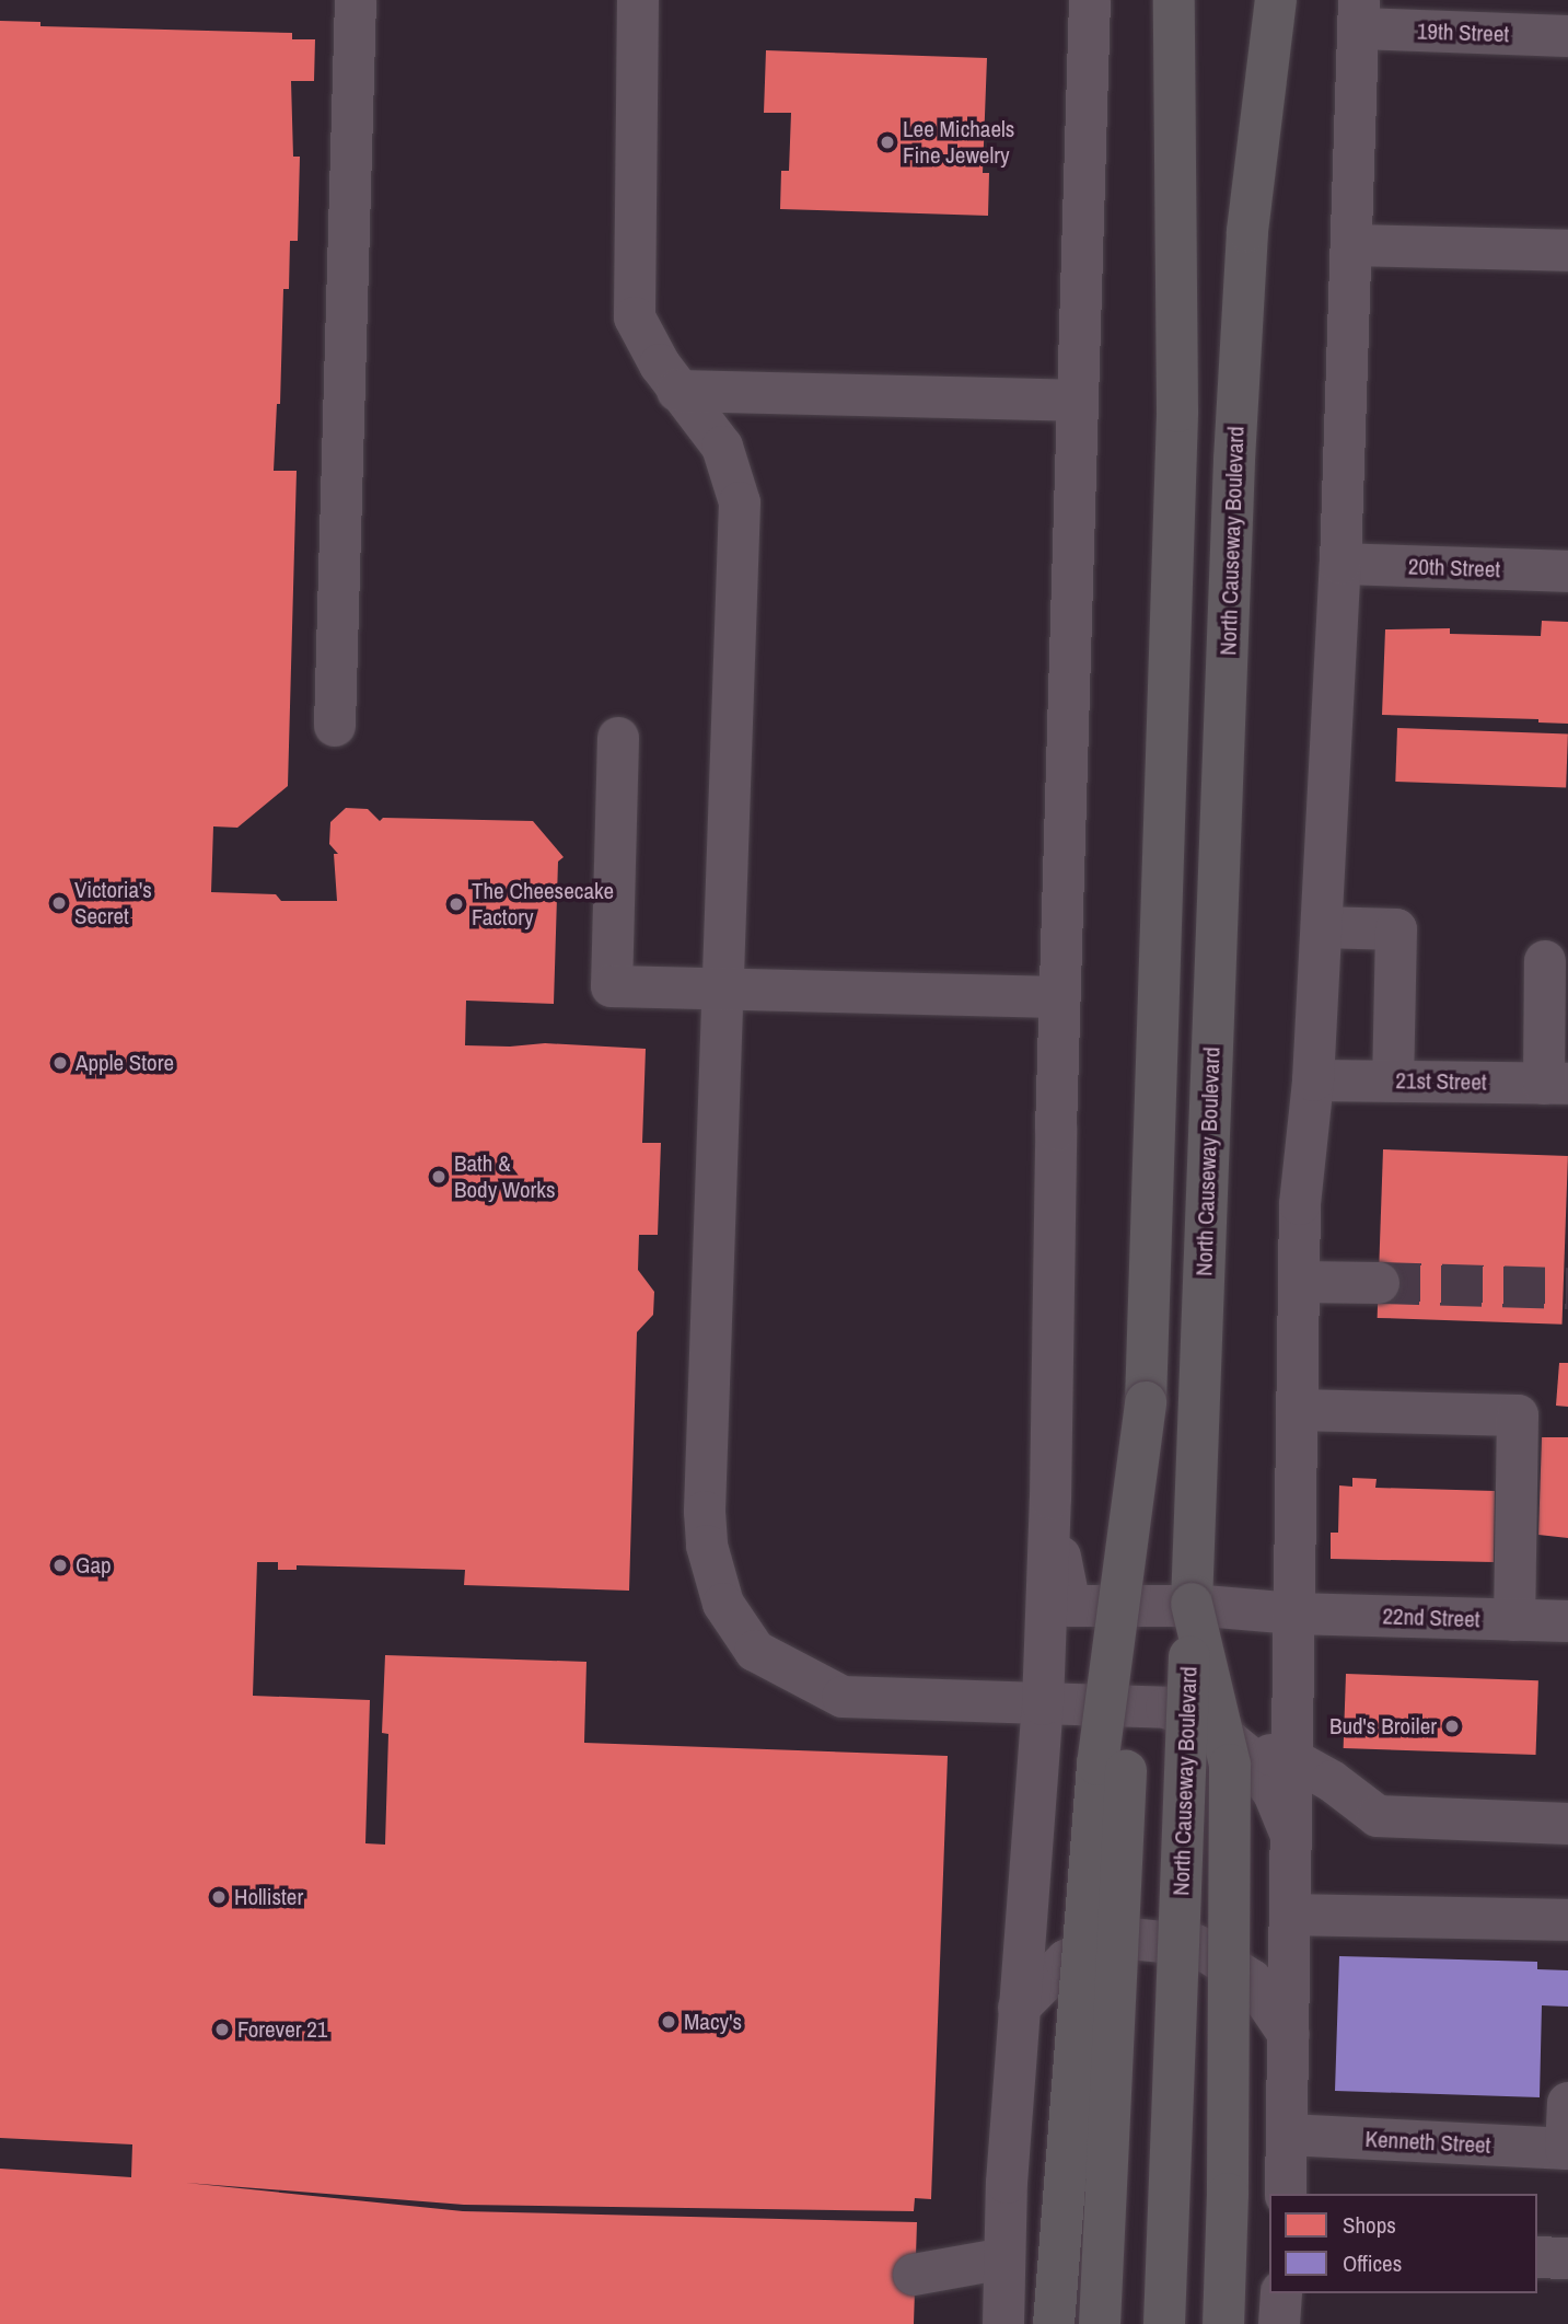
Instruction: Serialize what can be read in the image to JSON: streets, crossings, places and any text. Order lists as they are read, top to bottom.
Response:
{
  "streets": {
    "highway": ["North Causeway Boulevard"],
    "street": [
      "19th Street",
      "20th Street",
      "21st Street",
      "22nd Street",
      "Kenneth Street"
    ]
  },
  "places": [
    "Lee Michaels Fine Jewelry",
    "Victoria's Secret",
    "The Cheesecake Factory",
    "Apple Store",
    "Bath & Body Works",
    "Gap",
    "Bud's Broiler",
    "Hollister",
    "Macy's",
    "Forever 21"
  ],
  "legend": ["Shops", "Offices"]
}
